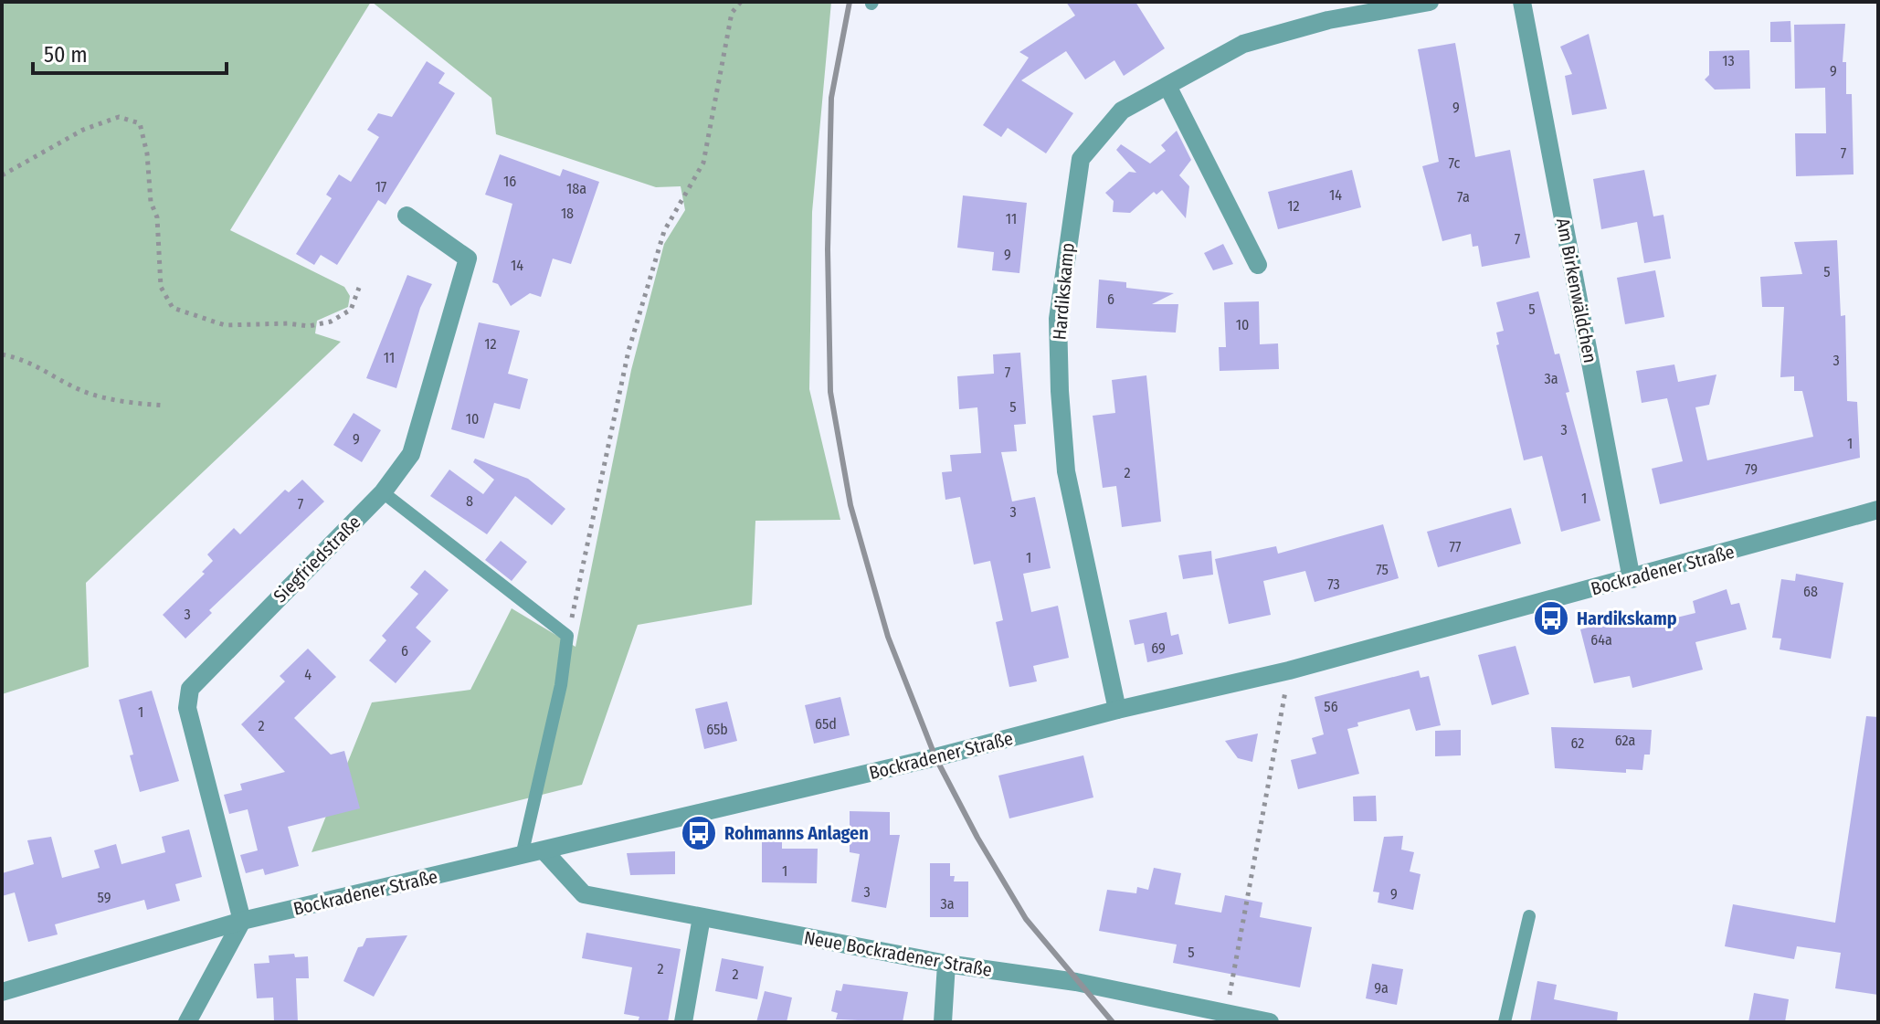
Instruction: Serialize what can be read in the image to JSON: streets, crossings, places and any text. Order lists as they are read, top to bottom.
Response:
{
  "streets": {
    "street": [
      "Am Birkenwäldchen",
      "Hardikskamp",
      "Siegfriedstraße",
      "Bockradener Straße",
      "Neue Bockradener Straße"
    ]
  },
  "crossings": [
    ["Am Birkenwäldchen", "Bockradener Straße"],
    ["Hardikskamp", "Bockradener Straße"],
    ["Siegfriedstraße", "Bockradener Straße"],
    ["Bockradener Straße", "Neue Bockradener Straße"]
  ],
  "places": {
    "bus stop": ["Hardikskamp", "Rohmanns Anlagen"]
  },
  "house_numbers": [
    "13",
    "9",
    "9",
    "7",
    "7c",
    "16",
    "17",
    "18a",
    "14",
    "7a",
    "12",
    "18",
    "11",
    "7",
    "9",
    "14",
    "5",
    "6",
    "5",
    "10",
    "12",
    "11",
    "3",
    "7",
    "3a",
    "5",
    "10",
    "3",
    "9",
    "1",
    "79",
    "2",
    "1",
    "8",
    "7",
    "3",
    "77",
    "1",
    "75",
    "73",
    "68",
    "3",
    "64a",
    "69",
    "6",
    "4",
    "56",
    "1",
    "65d",
    "2",
    "65b",
    "62a",
    "62",
    "1",
    "3",
    "9",
    "59",
    "3a",
    "5",
    "2",
    "2",
    "9a"
  ],
  "scale_bar": "50 m"
}
